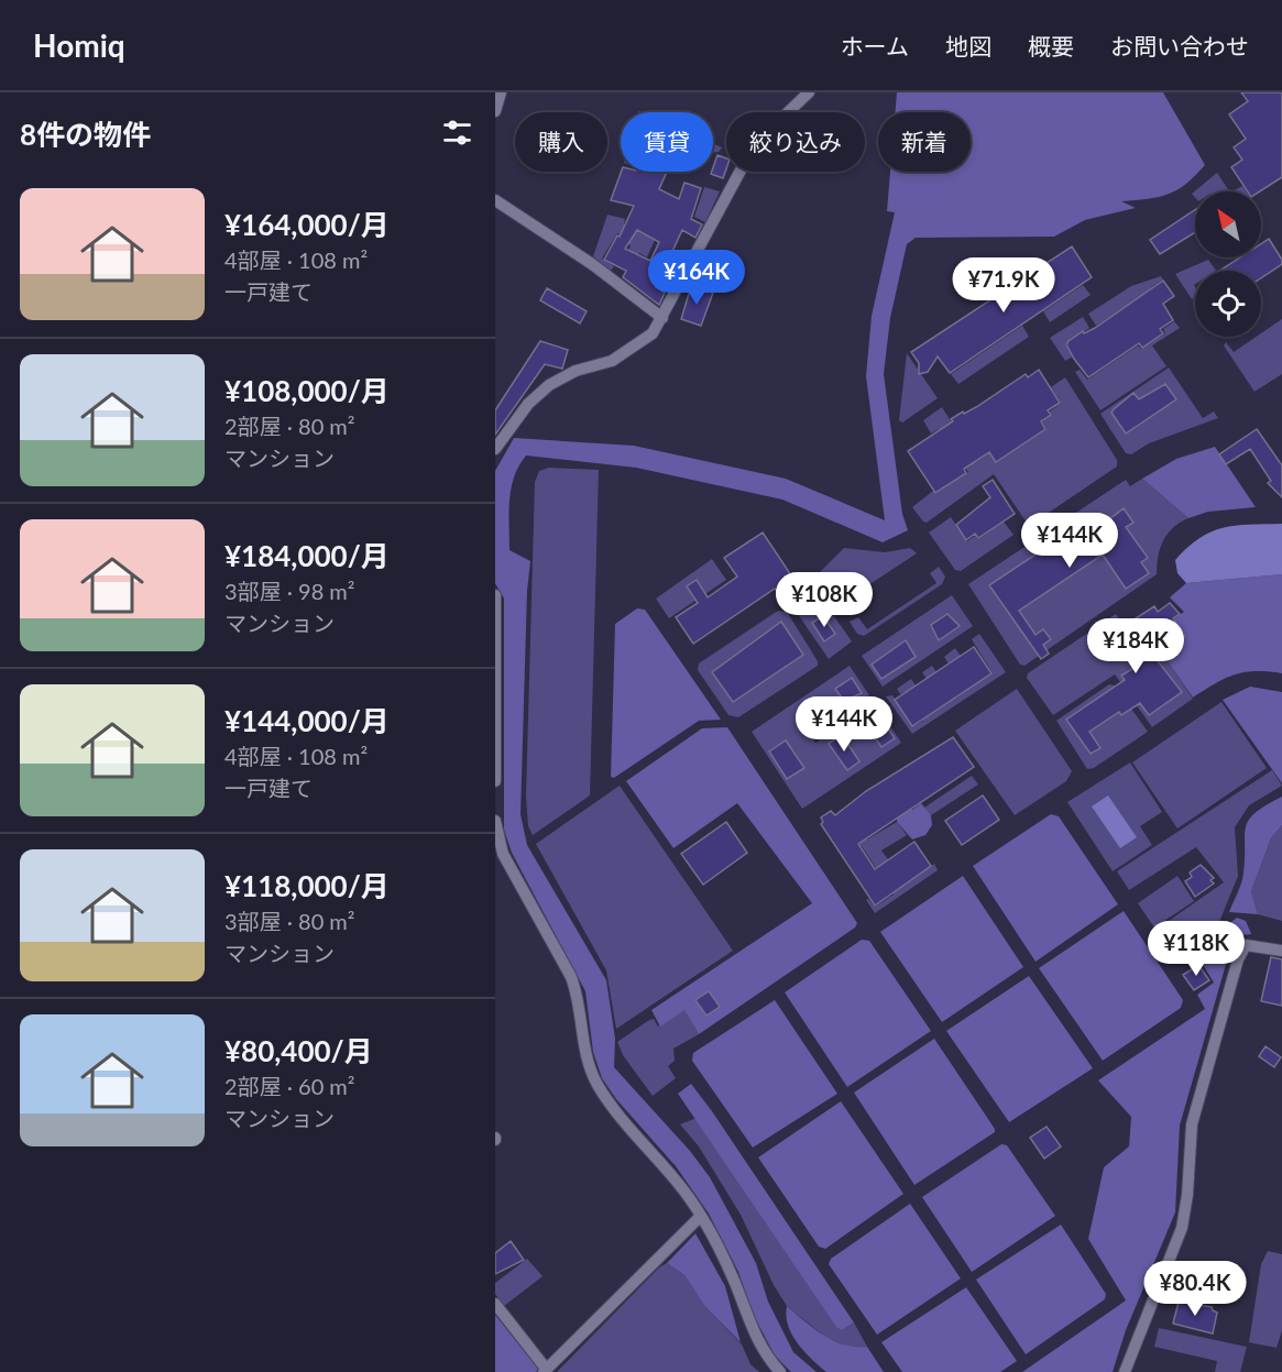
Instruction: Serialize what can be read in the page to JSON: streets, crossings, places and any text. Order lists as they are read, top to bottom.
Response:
{
  "north": "top left",
  "page": {
    "header": "Homiq",
    "nav": [
      "ホーム",
      "地図",
      "概要",
      "お問い合わせ"
    ],
    "heading": "8件の物件",
    "chip": [
      "購入",
      "賃貸",
      "絞り込み",
      "新着"
    ],
    "list": [
      {
        "name": "¥164,000/月",
        "note": "4部屋 · 108 m² · 一戸建て"
      },
      {
        "name": "¥108,000/月",
        "note": "2部屋 · 80 m² · マンション"
      },
      {
        "name": "¥184,000/月",
        "note": "3部屋 · 98 m² · マンション"
      },
      {
        "name": "¥144,000/月",
        "note": "4部屋 · 108 m² · 一戸建て"
      },
      {
        "name": "¥118,000/月",
        "note": "3部屋 · 80 m² · マンション"
      },
      {
        "name": "¥80,400/月",
        "note": "2部屋 · 60 m² · マンション"
      }
    ],
    "price": [
      "¥164K",
      "¥71.9K",
      "¥144K",
      "¥108K",
      "¥184K",
      "¥144K",
      "¥118K",
      "¥80.4K"
    ]
  }
}
